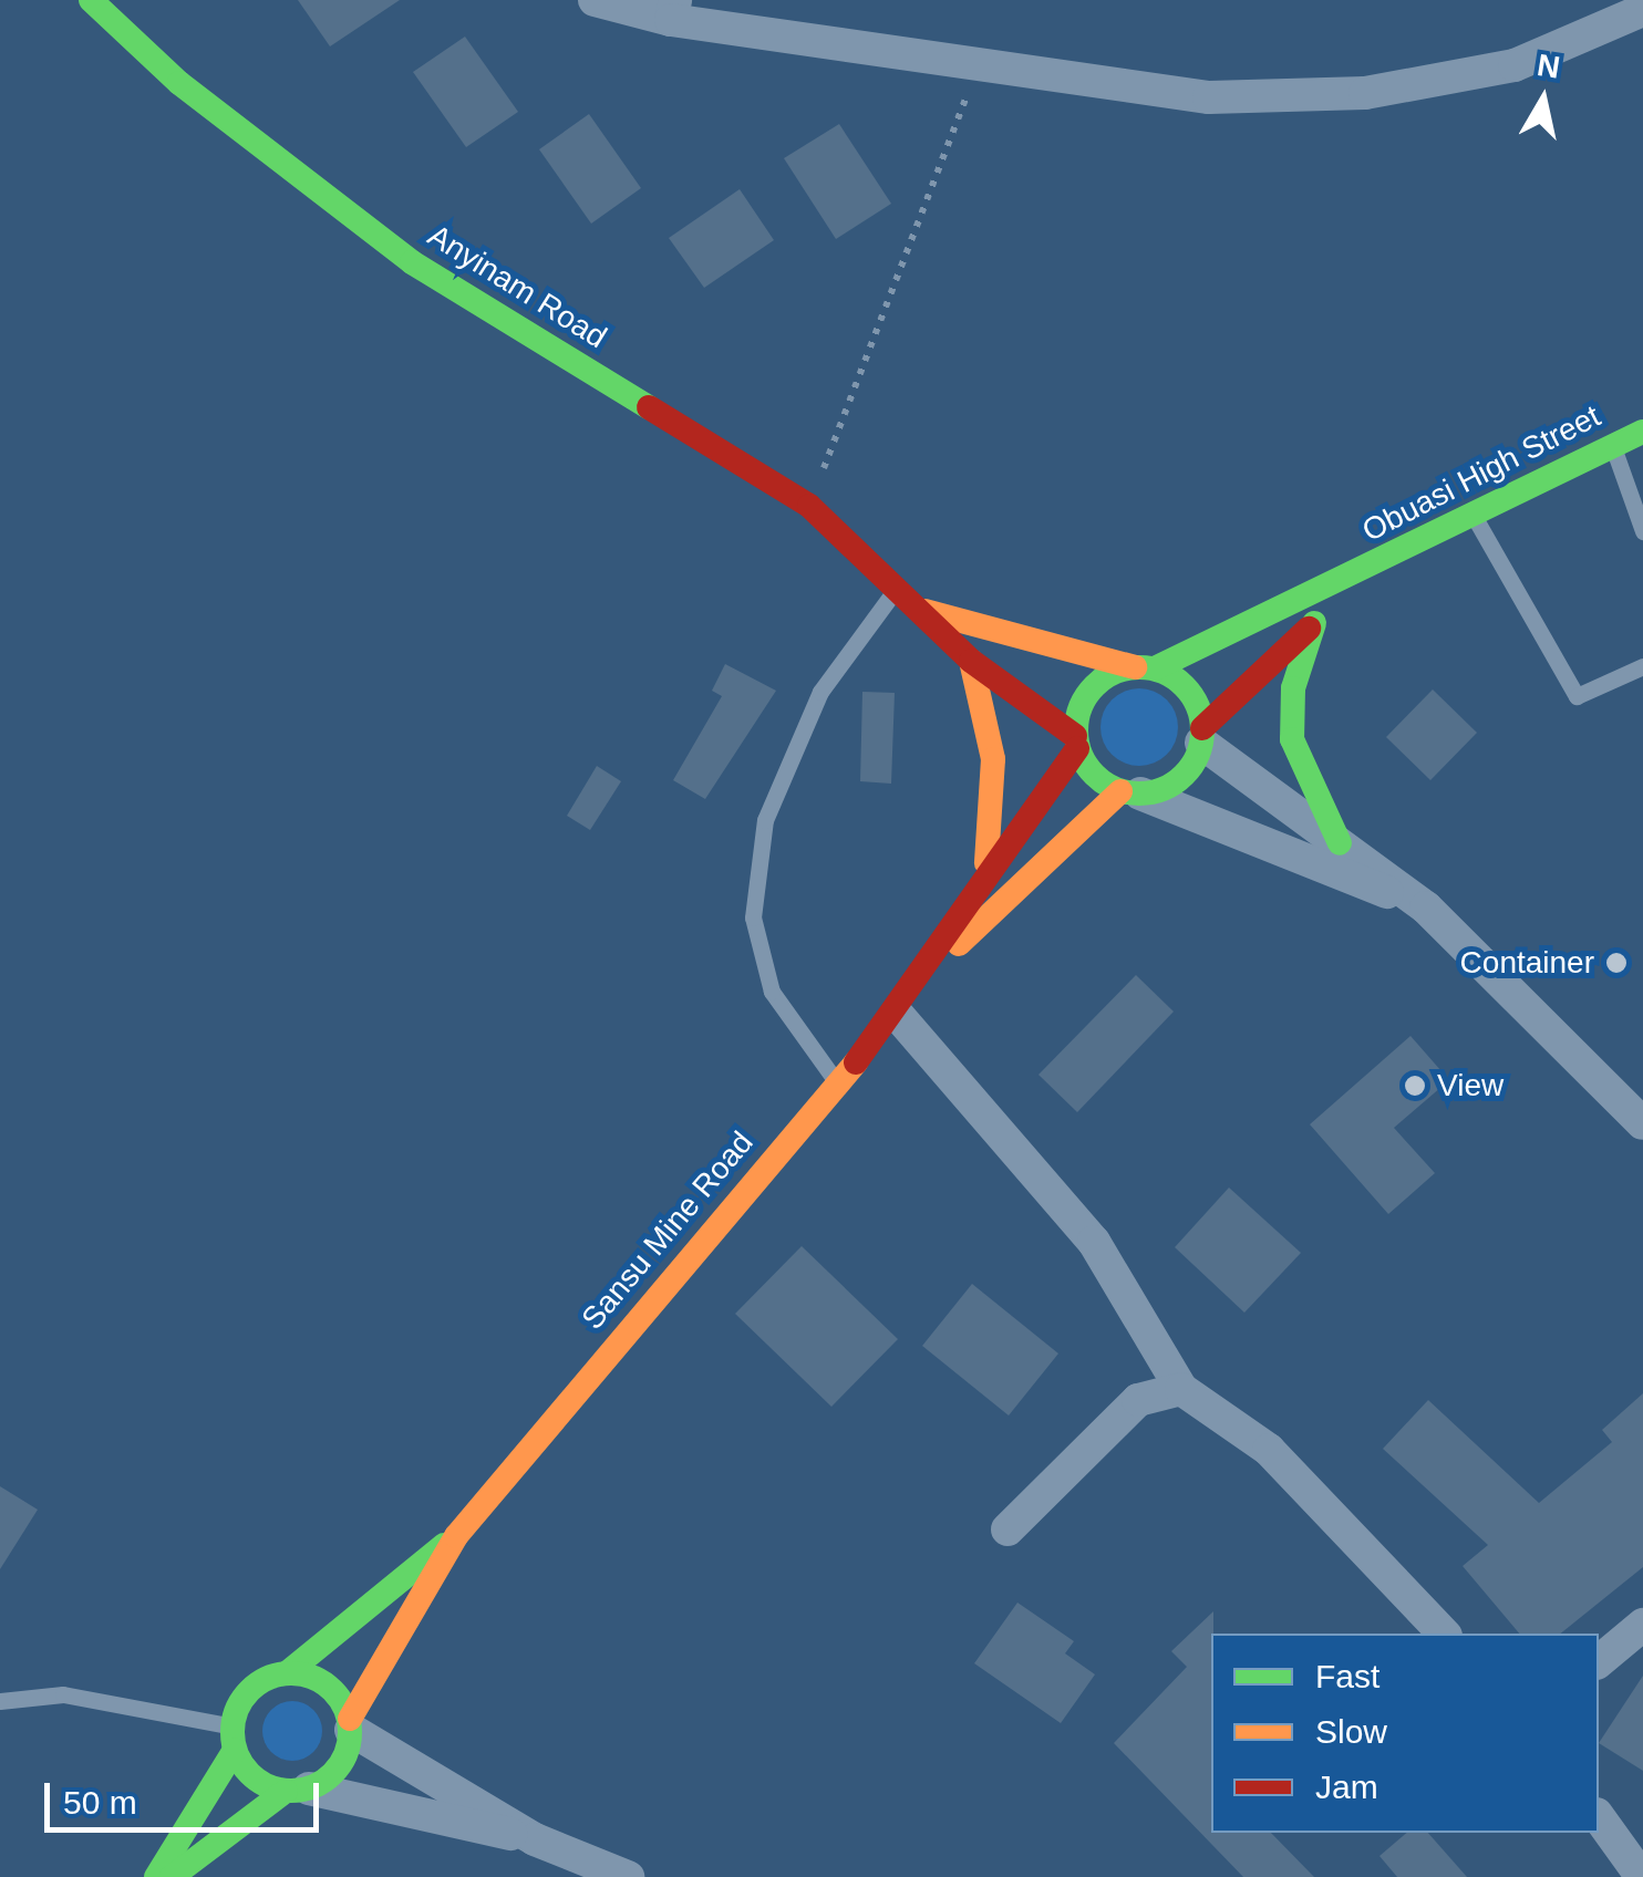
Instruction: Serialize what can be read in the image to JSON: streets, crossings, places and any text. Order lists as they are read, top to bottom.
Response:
{
  "streets": {
    "street": ["Anyinam Road", "Obuasi High Street", "Sansu Mine Road"]
  },
  "crossings": [
    ["Anyinam Road", "Obuasi High Street"],
    ["Anyinam Road", "Sansu Mine Road"],
    ["Obuasi High Street", "Sansu Mine Road"]
  ],
  "places": ["Container", "View"],
  "legend": ["Fast", "Slow", "Jam"],
  "scale_bar": "50 m",
  "north": "top"
}
